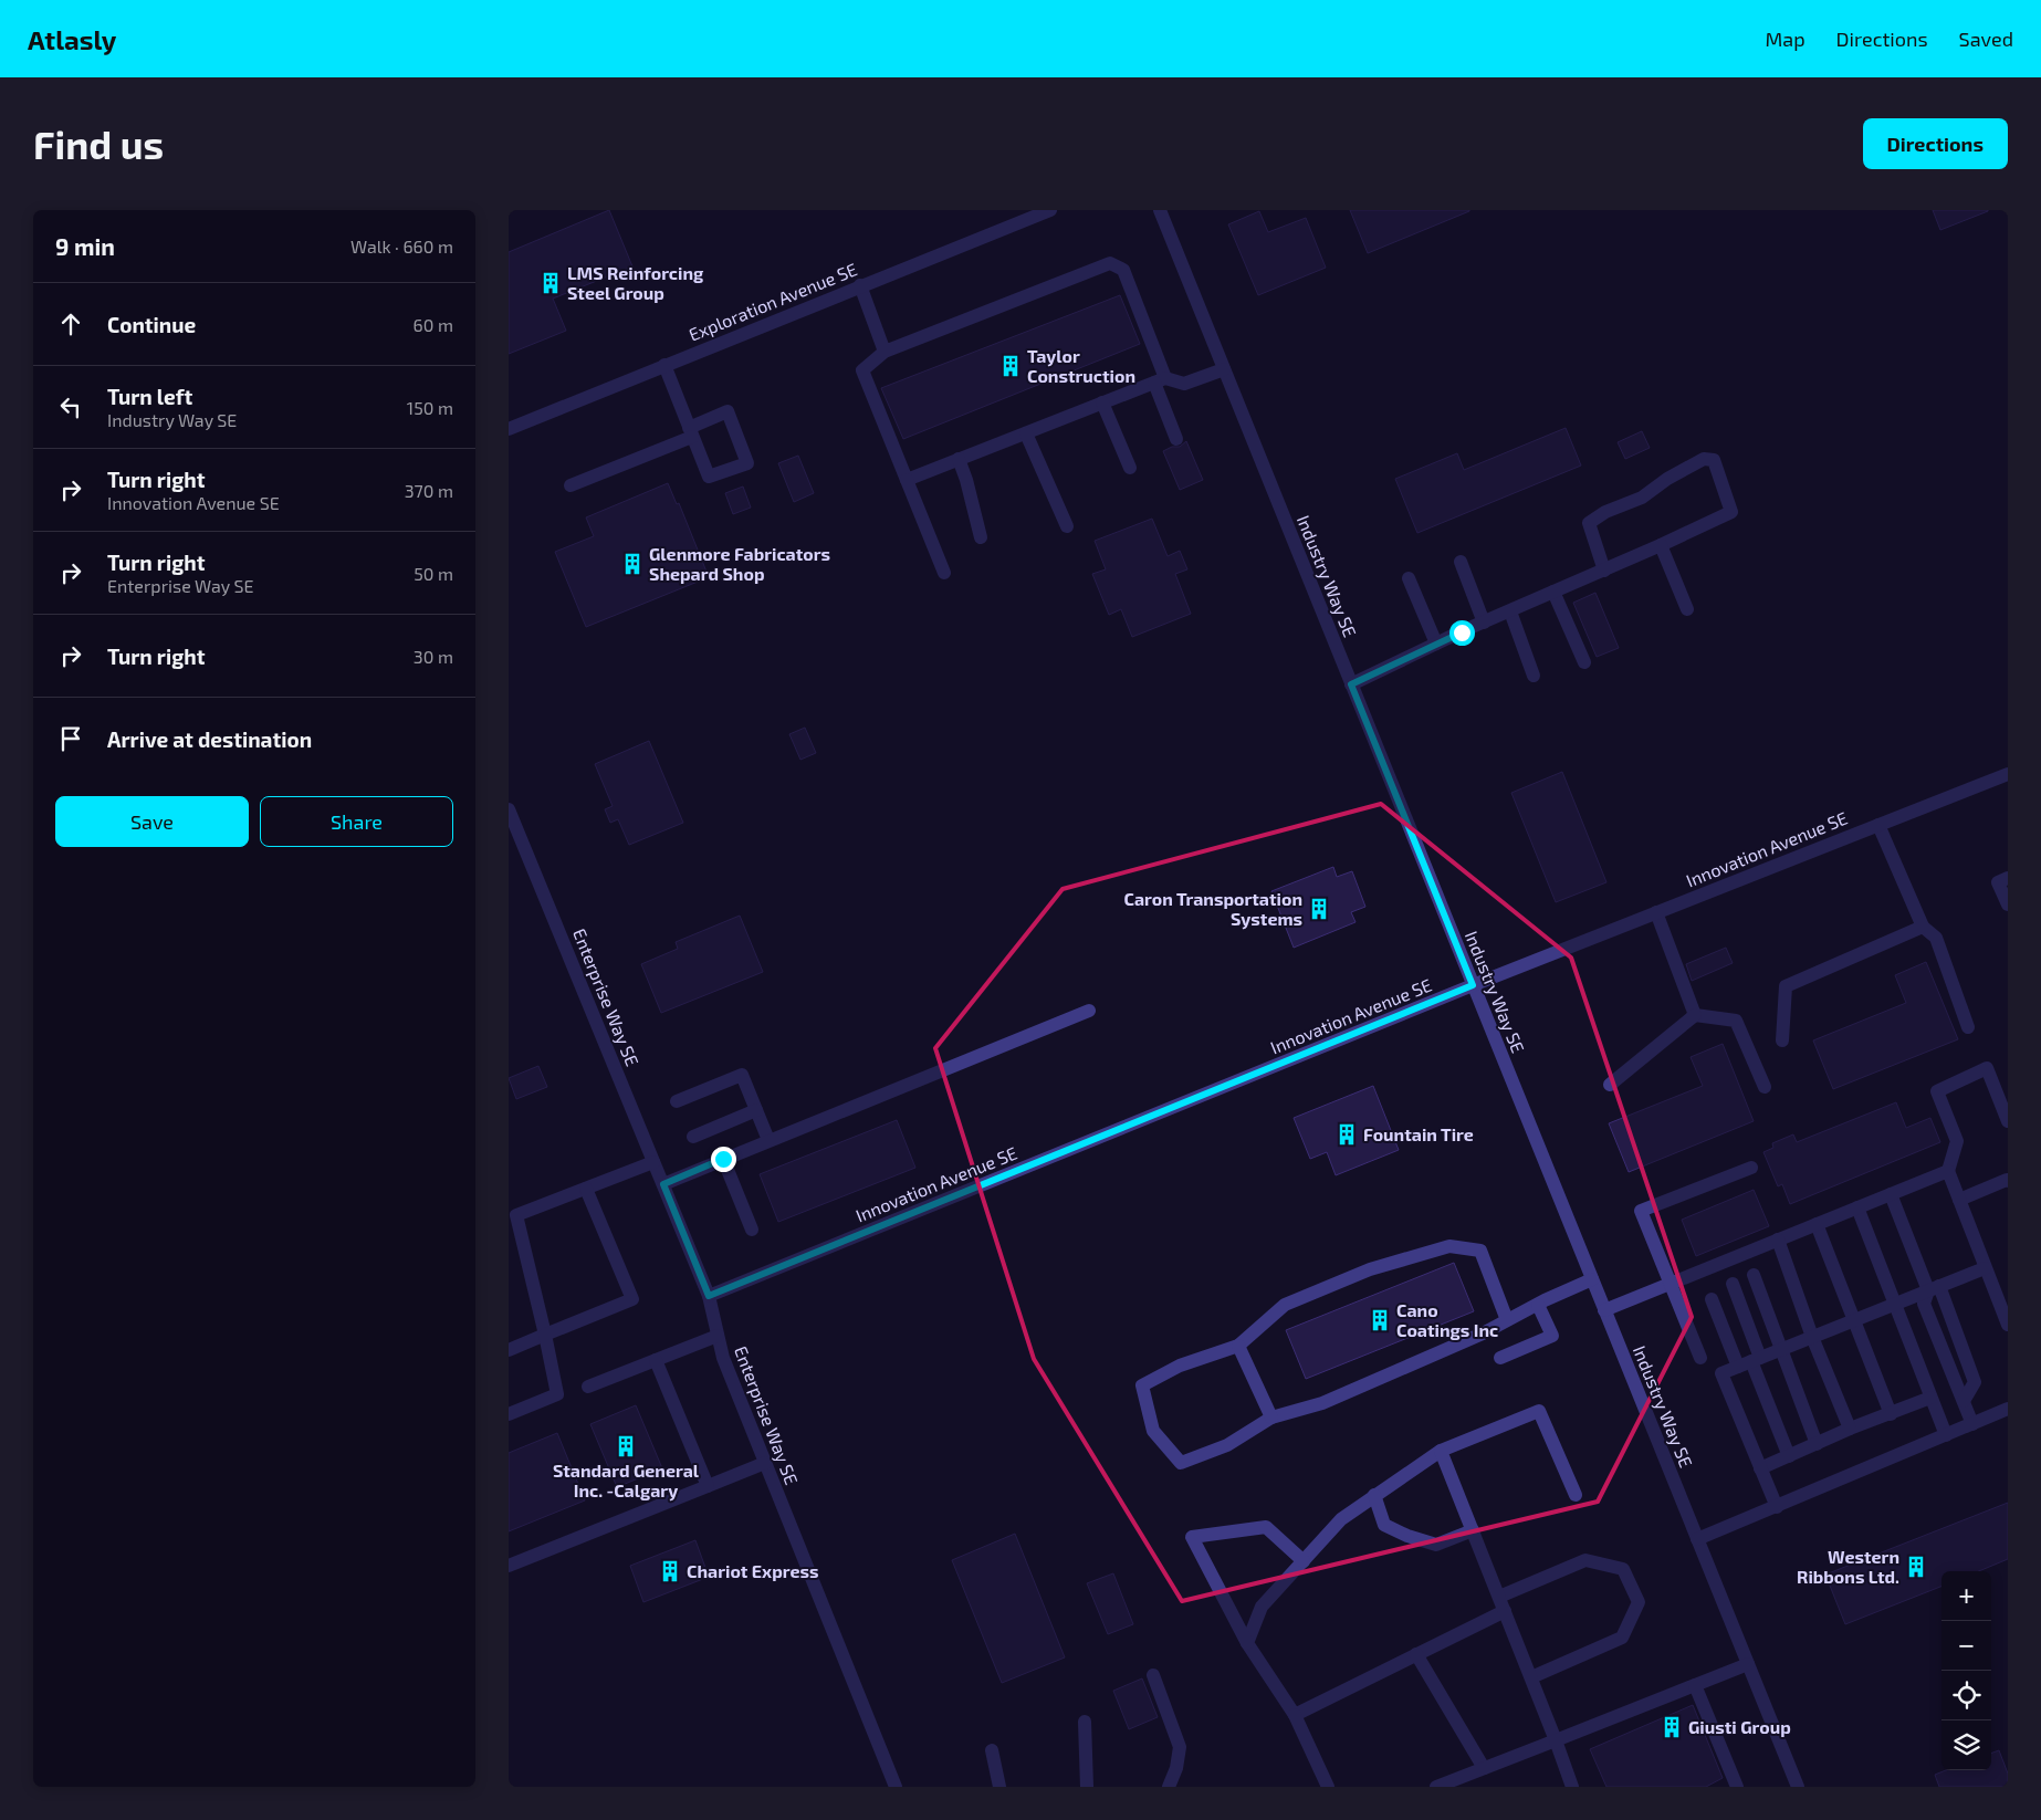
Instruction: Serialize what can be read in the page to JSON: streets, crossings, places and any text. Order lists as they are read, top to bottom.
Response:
{
  "streets": {
    "street": [
      "Exploration Avenue SE",
      "Industry Way SE",
      "Innovation Avenue SE",
      "Enterprise Way SE"
    ]
  },
  "crossings": [
    ["Industry Way SE", "Innovation Avenue SE"],
    ["Innovation Avenue SE", "Enterprise Way SE"]
  ],
  "places": {
    "building": [
      "LMS Reinforcing Steel Group",
      "Taylor Construction",
      "Glenmore Fabricators Shepard Shop",
      "Caron Transportation Systems",
      "Fountain Tire",
      "Cano Coatings Inc",
      "Standard General Inc. -Calgary",
      "Western Ribbons Ltd.",
      "Chariot Express",
      "Giusti Group"
    ]
  },
  "page": {
    "header": "Atlasly",
    "nav": ["Map", "Directions", "Saved"],
    "buttons": [
      "Directions",
      ["Save", "Share"]
    ],
    "title": "Find us",
    "heading": ["9 min", "Walk · 660 m"],
    "list": [
      ["Continue", "60 m"],
      ["Turn left", "Industry Way SE", "150 m"],
      ["Turn right", "Innovation Avenue SE", "370 m"],
      ["Turn right", "Enterprise Way SE", "50 m"],
      ["Turn right", "30 m"],
      "Arrive at destination"
    ],
    "map_buttons": ["+", "−"]
  }
}
